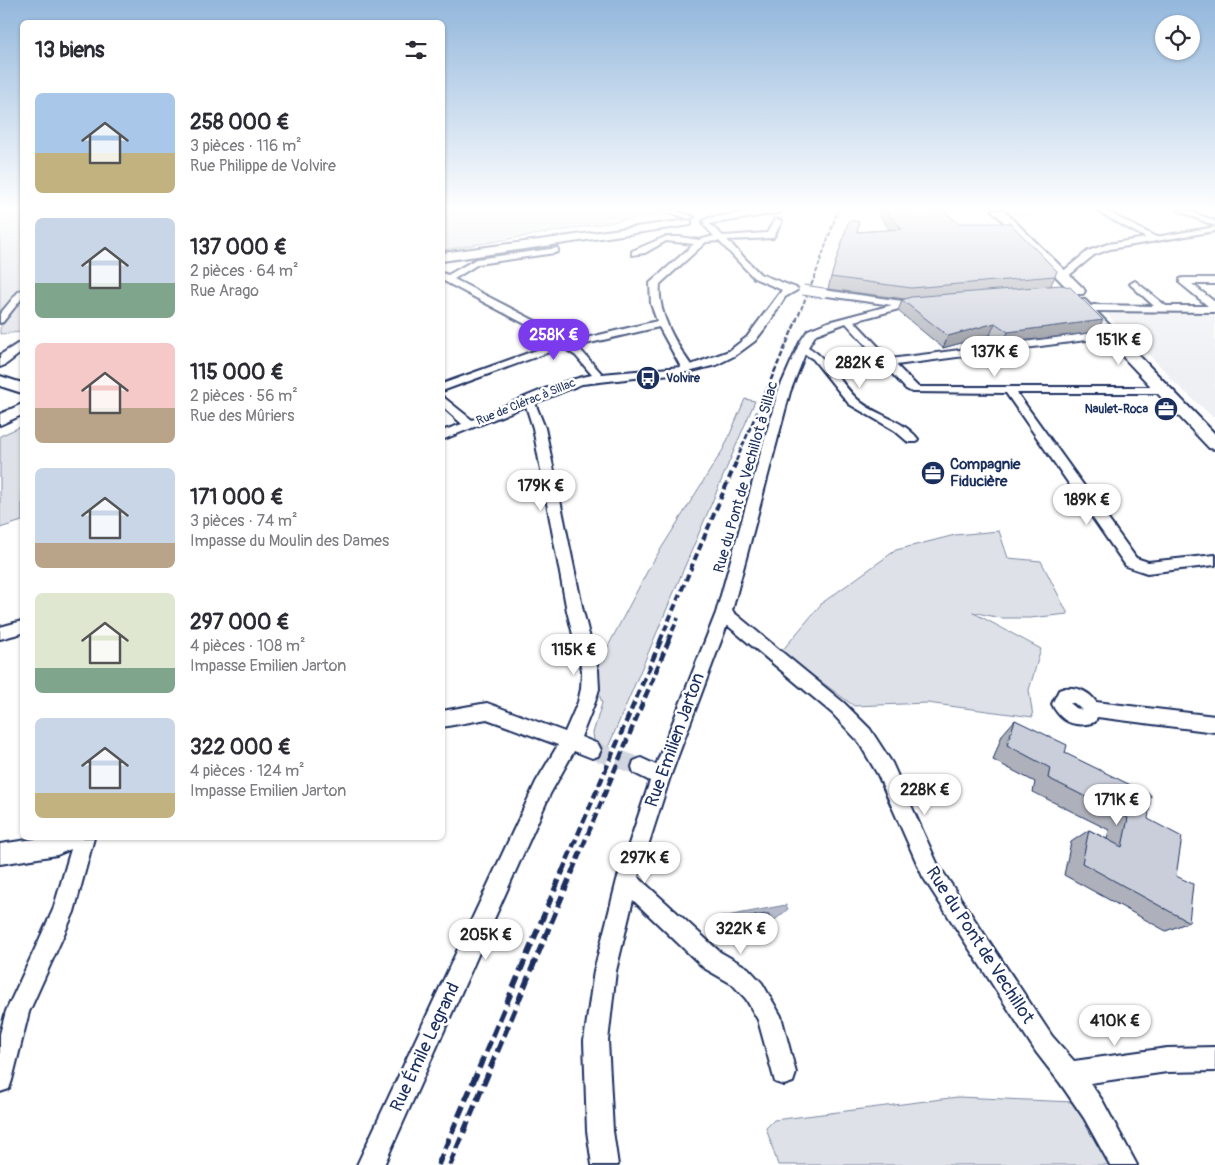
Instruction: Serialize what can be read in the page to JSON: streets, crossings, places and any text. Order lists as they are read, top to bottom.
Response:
{
  "streets": {
    "street": [
      "Rue de Clérac à Sillac",
      "Rue du Pont de Vechillot à Sillac",
      "Rue Emilien Jarton",
      "Rue du Pont de Vechillot",
      "Rue Émile Legrand"
    ]
  },
  "crossings": [
    ["Rue de Clérac à Sillac", "Rue du Pont de Vechillot à Sillac"],
    ["Rue de Clérac à Sillac", "Rue Émile Legrand"],
    ["Rue du Pont de Vechillot à Sillac", "Rue Emilien Jarton"],
    ["Rue du Pont de Vechillot à Sillac", "Rue du Pont de Vechillot"],
    ["Rue Emilien Jarton", "Rue du Pont de Vechillot"]
  ],
  "places": {
    "bus stop": ["Volvire"],
    "office": ["Naulet-Roca", "Compagnie Fiducière"]
  },
  "page": {
    "heading": "13 biens",
    "list": [
      {
        "name": "258 000 €",
        "note": "3 pièces · 116 m² · Rue Philippe de Volvire"
      },
      {
        "name": "137 000 €",
        "note": "2 pièces · 64 m² · Rue Arago"
      },
      {
        "name": "115 000 €",
        "note": "2 pièces · 56 m² · Rue des Mûriers"
      },
      {
        "name": "171 000 €",
        "note": "3 pièces · 74 m² · Impasse du Moulin des Dames"
      },
      {
        "name": "297 000 €",
        "note": "4 pièces · 108 m² · Impasse Emilien Jarton"
      },
      {
        "name": "322 000 €",
        "note": "4 pièces · 124 m² · Impasse Emilien Jarton"
      }
    ],
    "price": [
      "258K €",
      "151K €",
      "137K €",
      "282K €",
      "179K €",
      "189K €",
      "115K €",
      "228K €",
      "171K €",
      "297K €",
      "322K €",
      "205K €",
      "410K €"
    ]
  }
}
